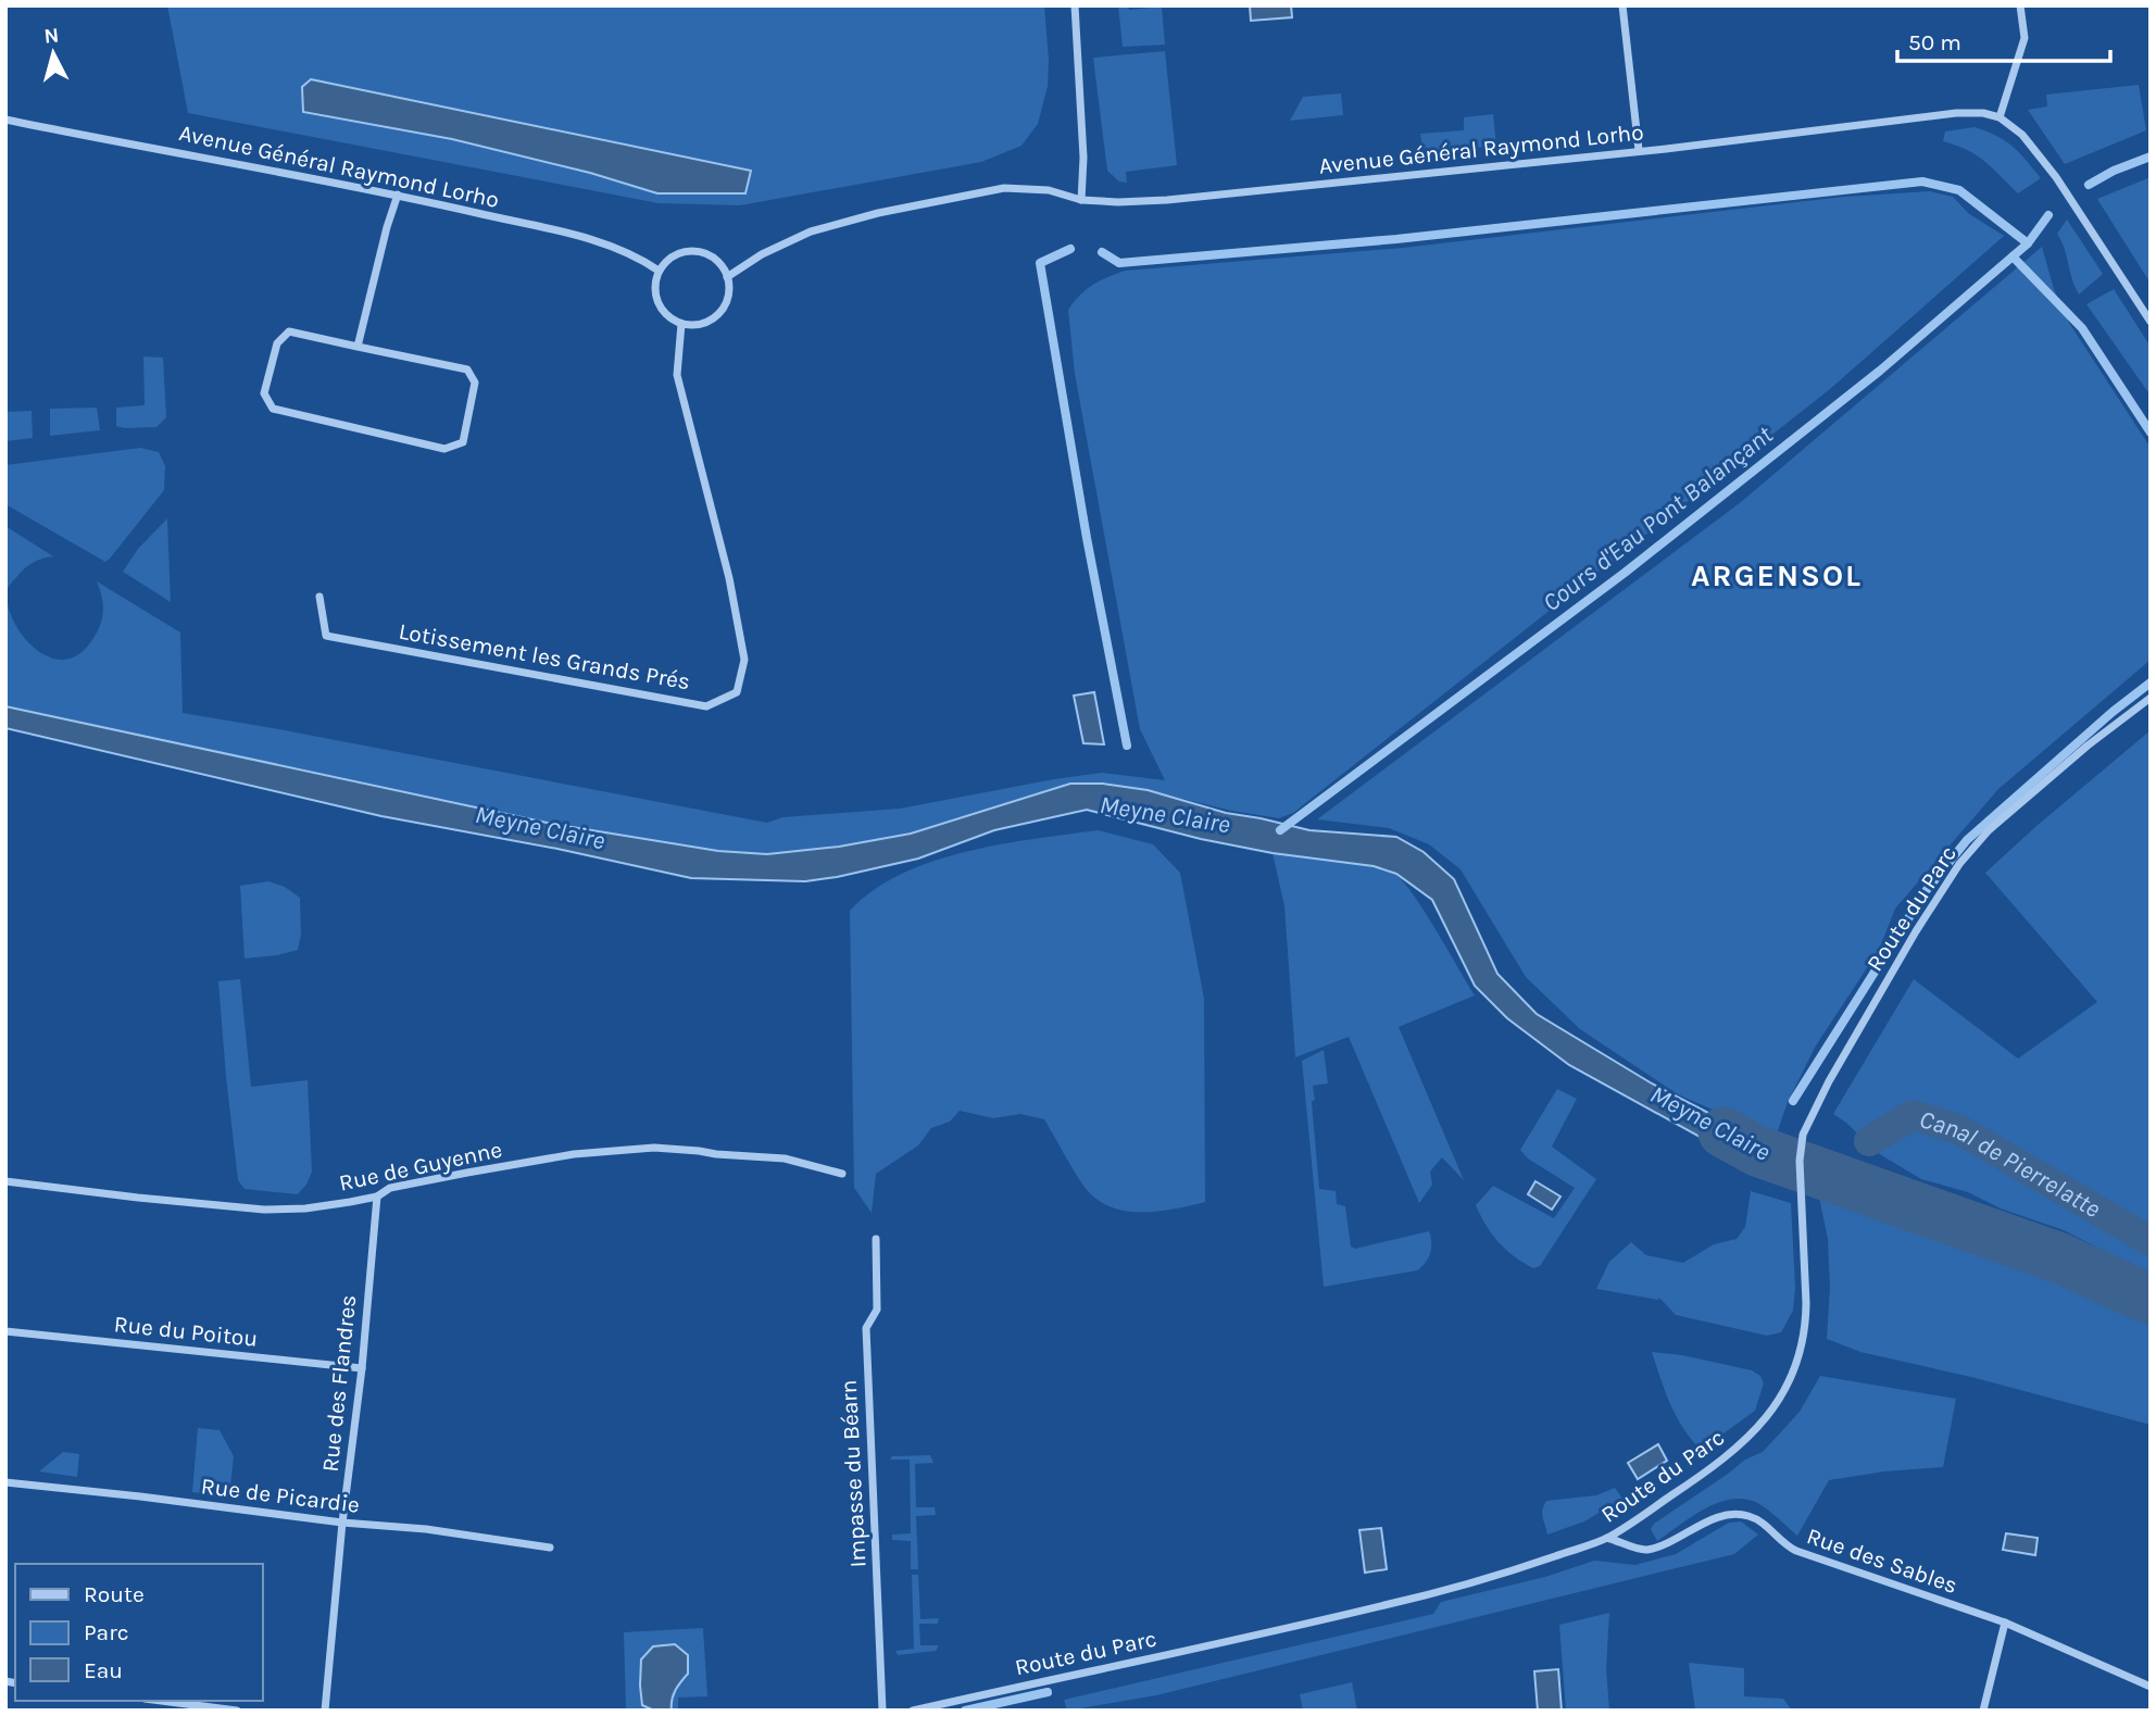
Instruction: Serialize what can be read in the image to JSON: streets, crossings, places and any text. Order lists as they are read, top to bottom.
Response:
{
  "streets": {
    "street": [
      "Avenue Général Raymond Lorho",
      "Lotissement les Grands Prés",
      "Route du Parc",
      "Rue de Guyenne",
      "Rue du Poitou",
      "Rue des Flandres",
      "Impasse du Béarn",
      "Rue de Picardie",
      "Rue des Sables"
    ]
  },
  "crossings": [
    ["Avenue Général Raymond Lorho", "Lotissement les Grands Prés"],
    ["Route du Parc", "Rue des Sables"],
    ["Rue de Guyenne", "Rue des Flandres"],
    ["Rue du Poitou", "Rue des Flandres"],
    ["Rue des Flandres", "Rue de Picardie"]
  ],
  "districts": ["ARGENSOL"],
  "water": ["Cours d'Eau Pont Balançant", "Meyne Claire", "Canal de Pierrelatte"],
  "legend": ["Route", "Parc", "Eau"],
  "scale_bar": "50 m",
  "north": "top"
}
